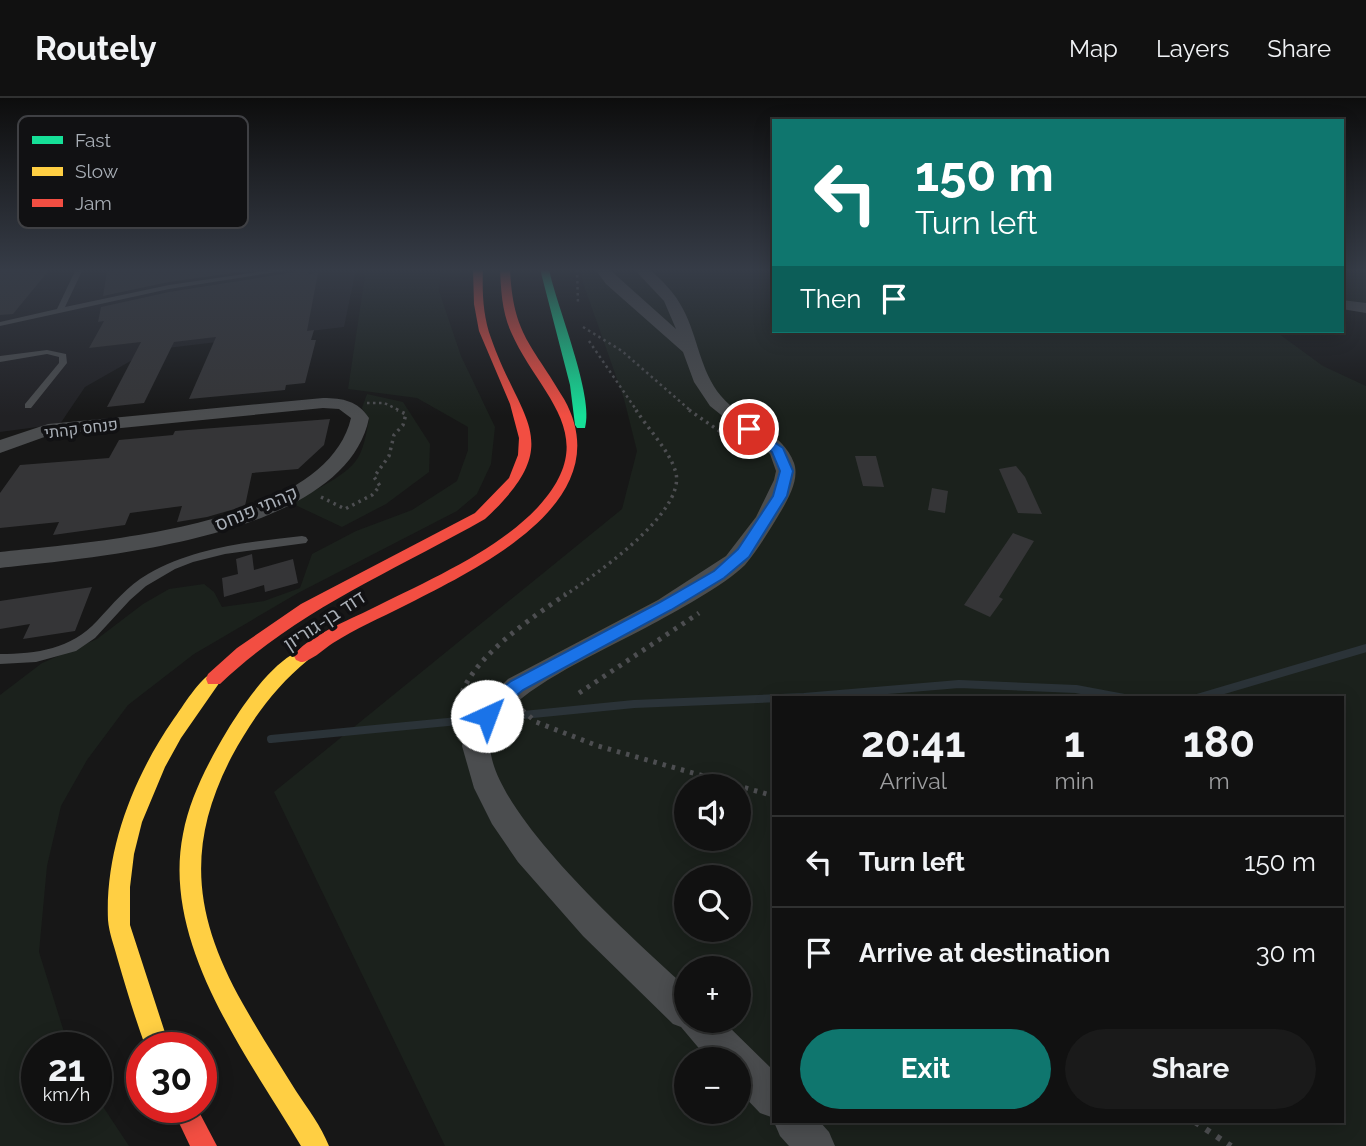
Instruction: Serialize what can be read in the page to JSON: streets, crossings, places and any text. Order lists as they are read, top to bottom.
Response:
{
  "streets": {
    "main road": ["דוד בן-גוריון"],
    "street": ["פנחס קהתי", "קהתי פנחס"]
  },
  "crossings": [
    ["פנחס קהתי", "קהתי פנחס"]
  ],
  "legend": ["Fast", "Slow", "Jam"],
  "page": {
    "header": "Routely",
    "nav": ["Map", "Layers", "Share"],
    "turn": ["150 m", "Turn left"],
    "then": "Then",
    "eta": [
      "20:41",
      "Arrival",
      "1",
      "min",
      "180",
      "m"
    ],
    "map_buttons": ["+", "−"],
    "list": [
      {
        "name": "Turn left",
        "value": "150 m"
      },
      {
        "name": "Arrive at destination",
        "value": "30 m"
      }
    ],
    "buttons": ["Exit", "Share"],
    "speed": "21 km/h",
    "limit": "30"
  }
}
